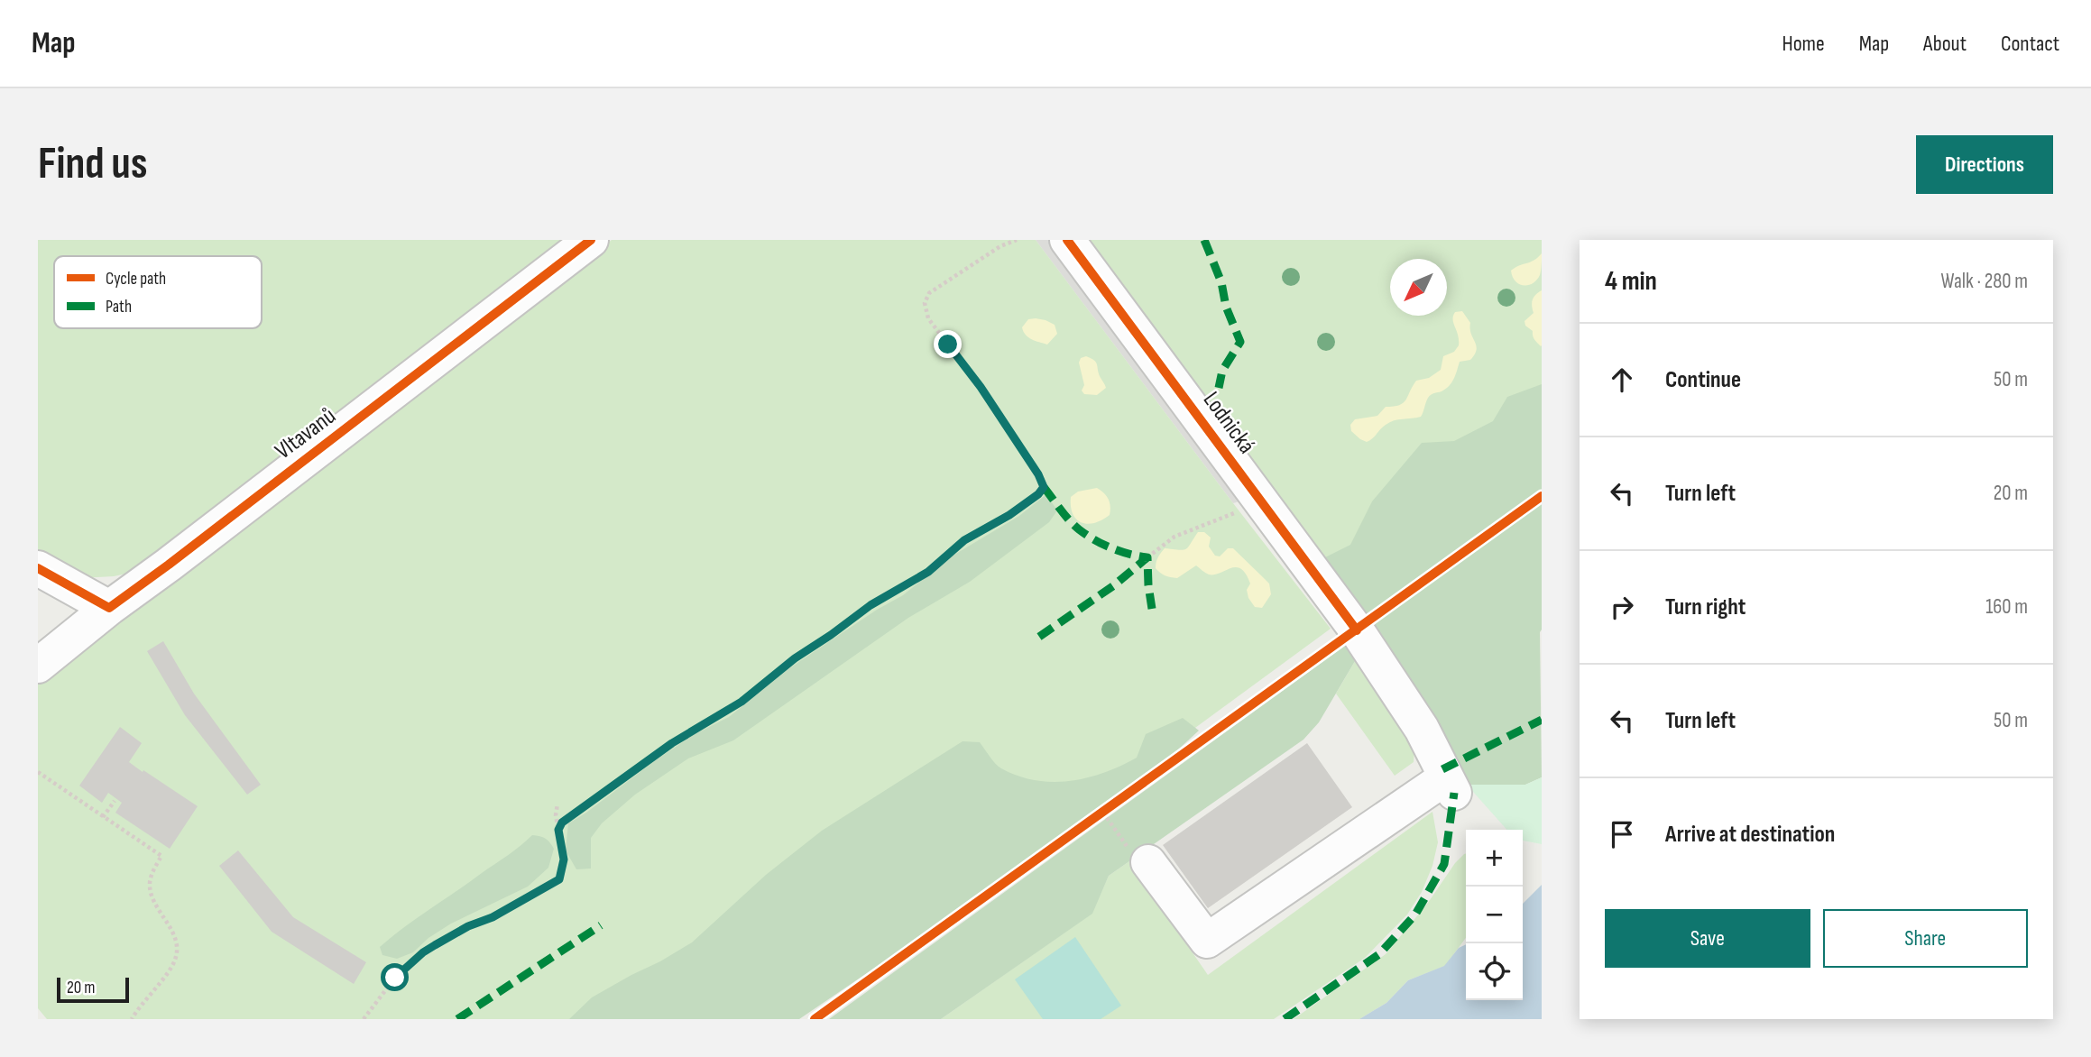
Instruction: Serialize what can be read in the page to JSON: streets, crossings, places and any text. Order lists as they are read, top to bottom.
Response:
{
  "streets": {
    "street": ["Lodnická", "Vltavanů"]
  },
  "legend": ["Cycle path", "Path"],
  "scale_bar": "20 m",
  "north": "bottom left",
  "page": {
    "header": "Map",
    "nav": [
      "Home",
      "Map",
      "About",
      "Contact"
    ],
    "buttons": [
      "Directions",
      ["Save", "Share"]
    ],
    "title": "Find us",
    "heading": ["4 min", "Walk · 280 m"],
    "list": [
      ["Continue", "50 m"],
      ["Turn left", "20 m"],
      ["Turn right", "160 m"],
      ["Turn left", "50 m"],
      "Arrive at destination"
    ],
    "map_buttons": ["+", "−"],
    "scale": "20 m"
  }
}
